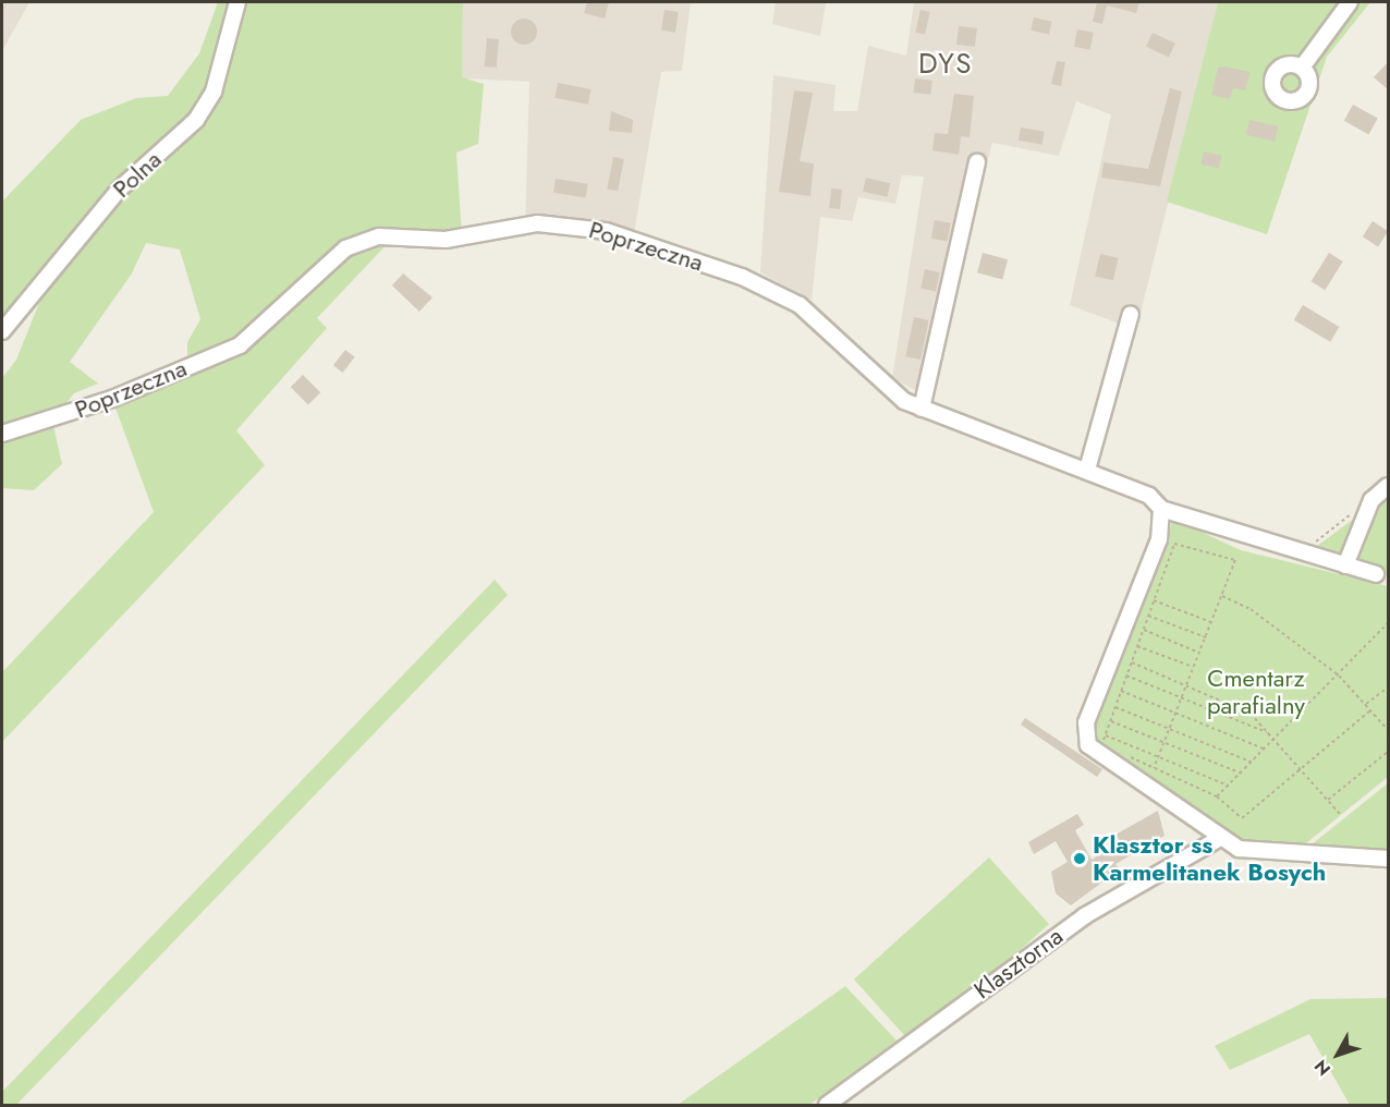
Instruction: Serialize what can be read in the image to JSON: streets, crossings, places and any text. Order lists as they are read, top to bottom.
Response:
{
  "streets": {
    "street": ["Polna", "Poprzeczna", "Klasztorna"]
  },
  "districts": ["DYS"],
  "parks": ["Cmentarz parafialny"],
  "places": ["Klasztor ss Karmelitanek Bosych"],
  "north": "bottom left"
}
